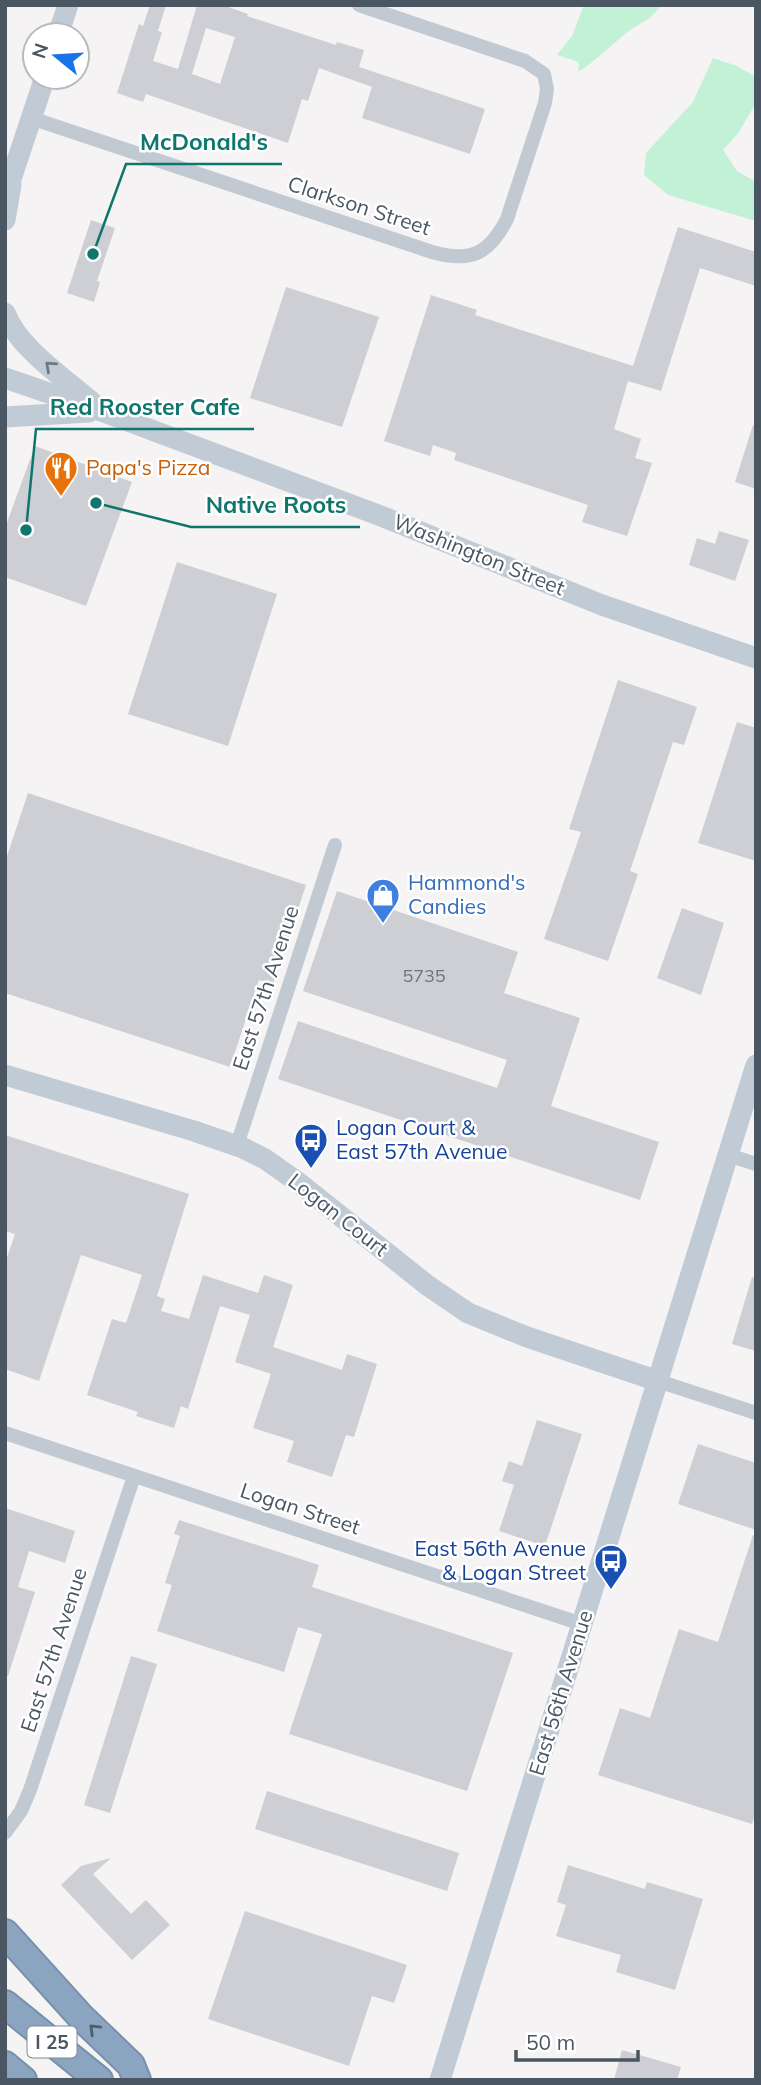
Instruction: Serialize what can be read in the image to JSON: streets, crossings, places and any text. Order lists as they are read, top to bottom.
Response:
{
  "streets": {
    "highway": ["I 25"],
    "street": [
      "Clarkson Street",
      "Washington Street",
      "East 57th Avenue",
      "Logan Court",
      "Logan Street",
      "East 56th Avenue"
    ]
  },
  "crossings": [
    ["East 57th Avenue", "Logan Court"],
    ["East 57th Avenue", "Logan Street"],
    ["Logan Court", "East 56th Avenue"],
    ["Logan Street", "East 56th Avenue"]
  ],
  "places": {
    "other": ["McDonald's", "Native Roots", "Red Rooster Cafe"],
    "restaurant": ["Papa's Pizza"],
    "shop": ["Hammond's Candies"],
    "bus stop": ["Logan Court & East 57th Avenue", "East 56th Avenue & Logan Street"]
  },
  "house_numbers": ["5735"],
  "scale_bar": "50 m",
  "north": "left"
}
